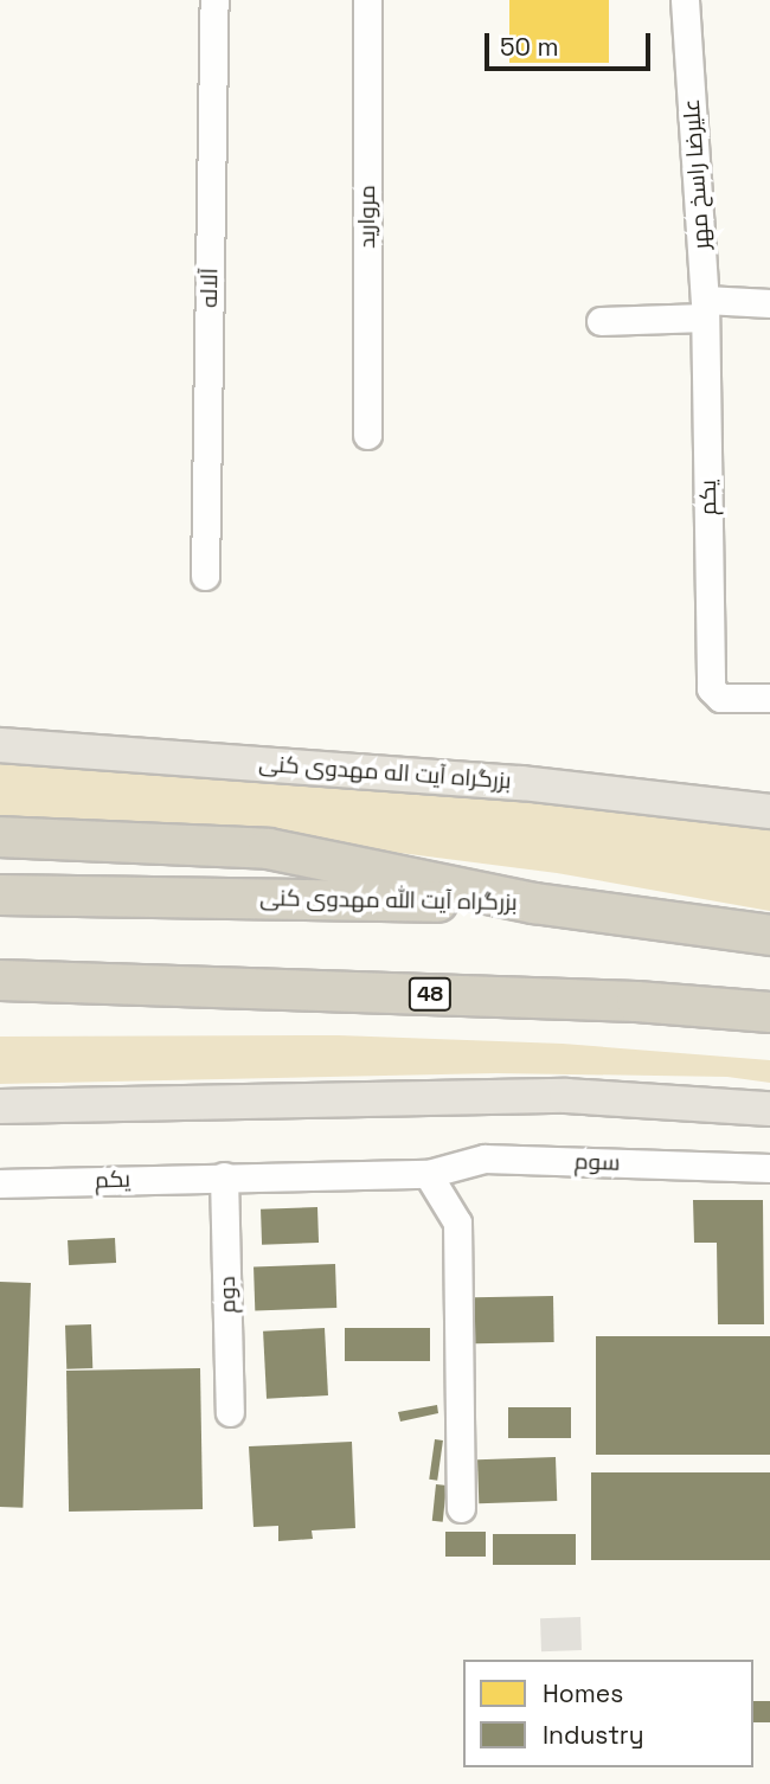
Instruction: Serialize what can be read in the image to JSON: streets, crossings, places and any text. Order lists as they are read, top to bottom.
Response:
{
  "streets": {
    "highway": ["بزرگراه آیت الله مهدوی کنی", "48"],
    "main road": ["بزرگراه آیت اله مهدوی کنی"],
    "street": [
      "علیرضا راسخ مهر",
      "مروارید",
      "آلاله",
      "یکم",
      "سوم",
      "دوم"
    ]
  },
  "crossings": [
    ["علیرضا راسخ مهر", "یکم"],
    ["یکم", "سوم"],
    ["یکم", "دوم"],
    ["سوم", "دوم"]
  ],
  "legend": ["Homes", "Industry"],
  "scale_bar": "50 m"
}
